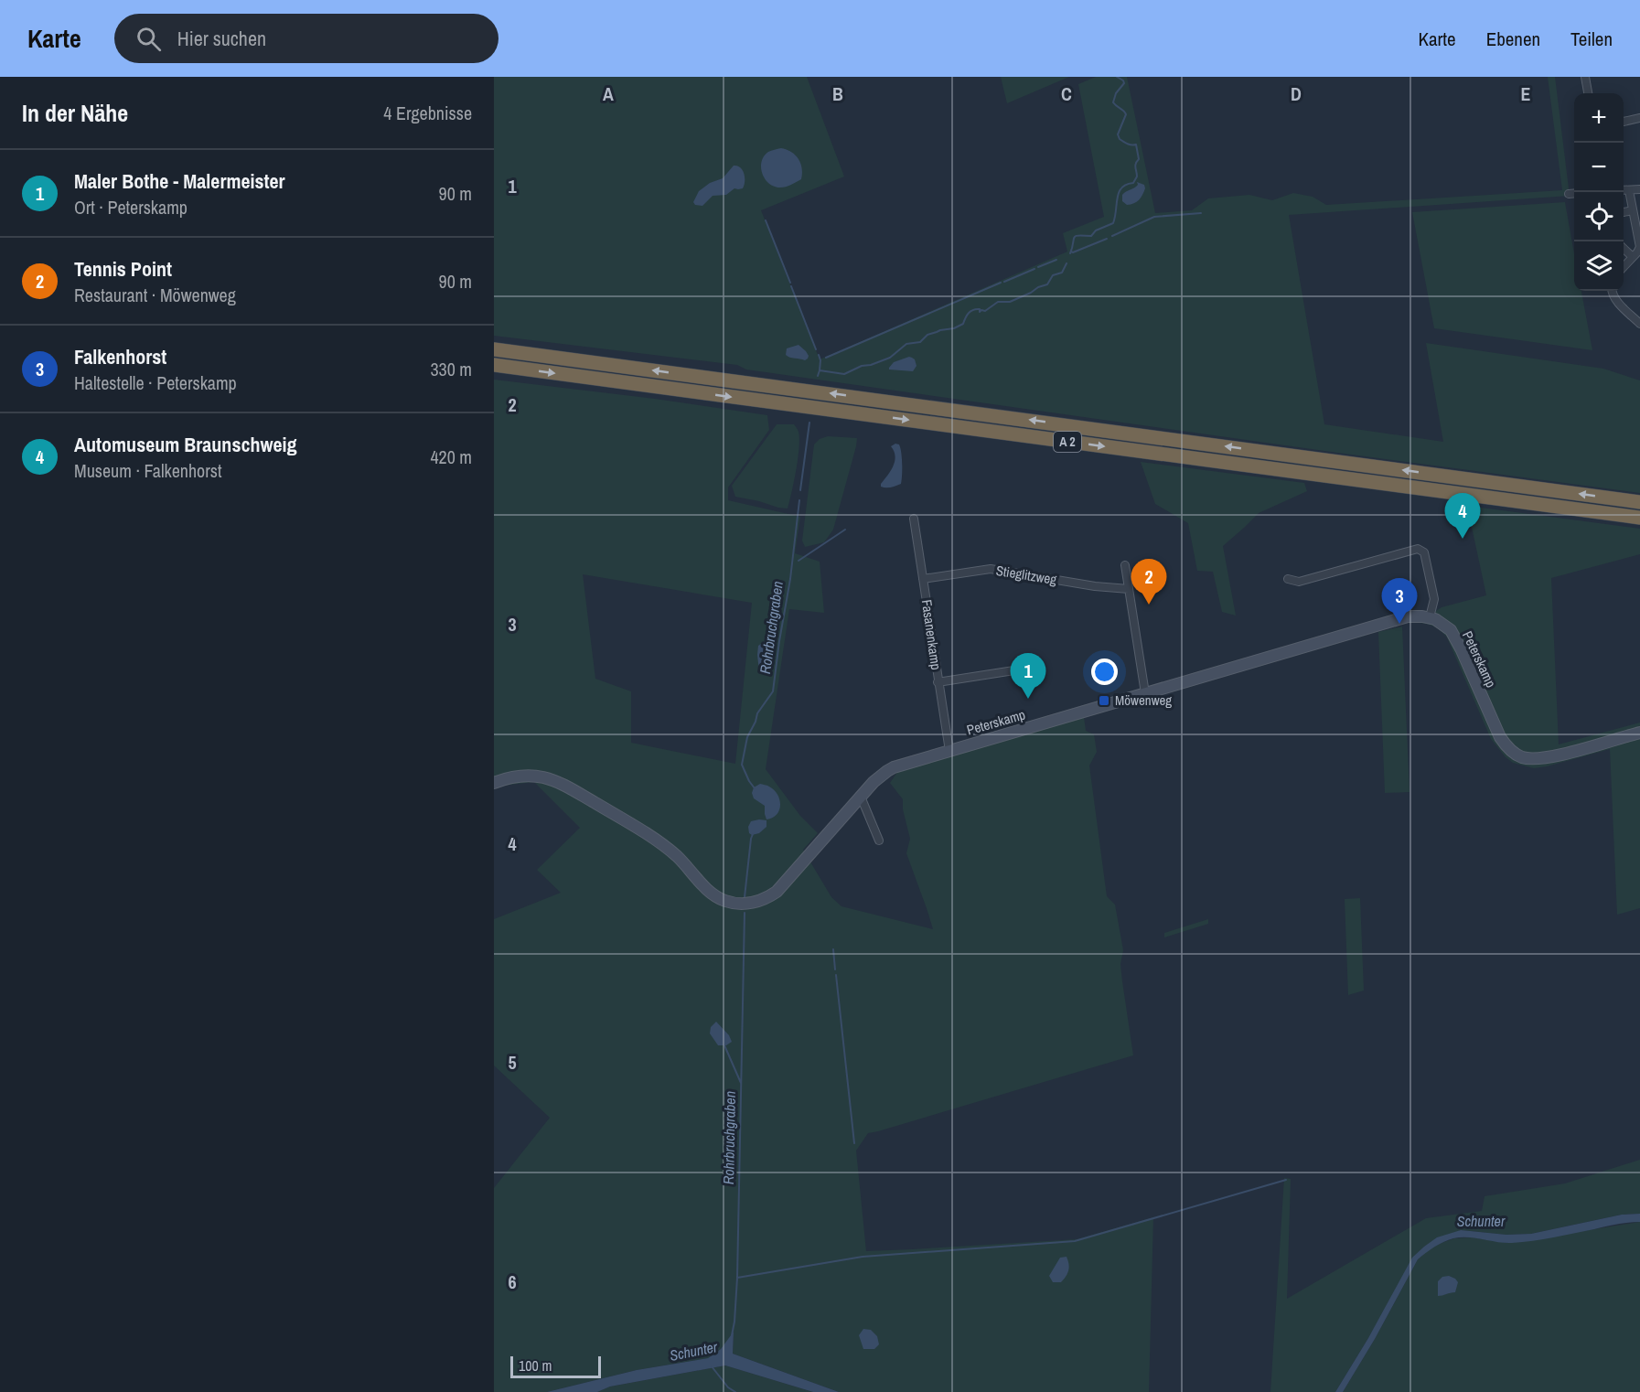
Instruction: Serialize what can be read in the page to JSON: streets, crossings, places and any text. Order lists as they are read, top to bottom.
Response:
{
  "streets": {
    "highway": ["A 2"],
    "street": ["Stieglitzweg", "Fasanenkamp", "Peterskamp"]
  },
  "crossings": [
    ["Stieglitzweg", "Fasanenkamp"],
    ["Fasanenkamp", "Peterskamp"]
  ],
  "water": ["Rohrbruchgraben", "Schunter"],
  "places": {
    "transit": ["Möwenweg"]
  },
  "scale_bar": "100 m",
  "page": {
    "header": "Karte",
    "search": "Hier suchen",
    "nav": ["Karte", "Ebenen", "Teilen"],
    "heading": ["In der Nähe", "4 Ergebnisse"],
    "map_buttons": ["+", "−"],
    "list": [
      {
        "mark": "1",
        "name": "Maler Bothe - Malermeister",
        "note": "Ort · Peterskamp",
        "value": "90 m"
      },
      {
        "mark": "2",
        "name": "Tennis Point",
        "note": "Restaurant · Möwenweg",
        "value": "90 m"
      },
      {
        "mark": "3",
        "name": "Falkenhorst",
        "note": "Haltestelle · Peterskamp",
        "value": "330 m"
      },
      {
        "mark": "4",
        "name": "Automuseum Braunschweig",
        "note": "Museum · Falkenhorst",
        "value": "420 m"
      }
    ],
    "pins": [
      "4",
      "2",
      "3",
      "1"
    ],
    "scale": "100 m"
  },
  "grid": {
    "columns": [
      "A",
      "B",
      "C",
      "D",
      "E"
    ],
    "rows": [
      "1",
      "2",
      "3",
      "4",
      "5",
      "6"
    ]
  }
}
